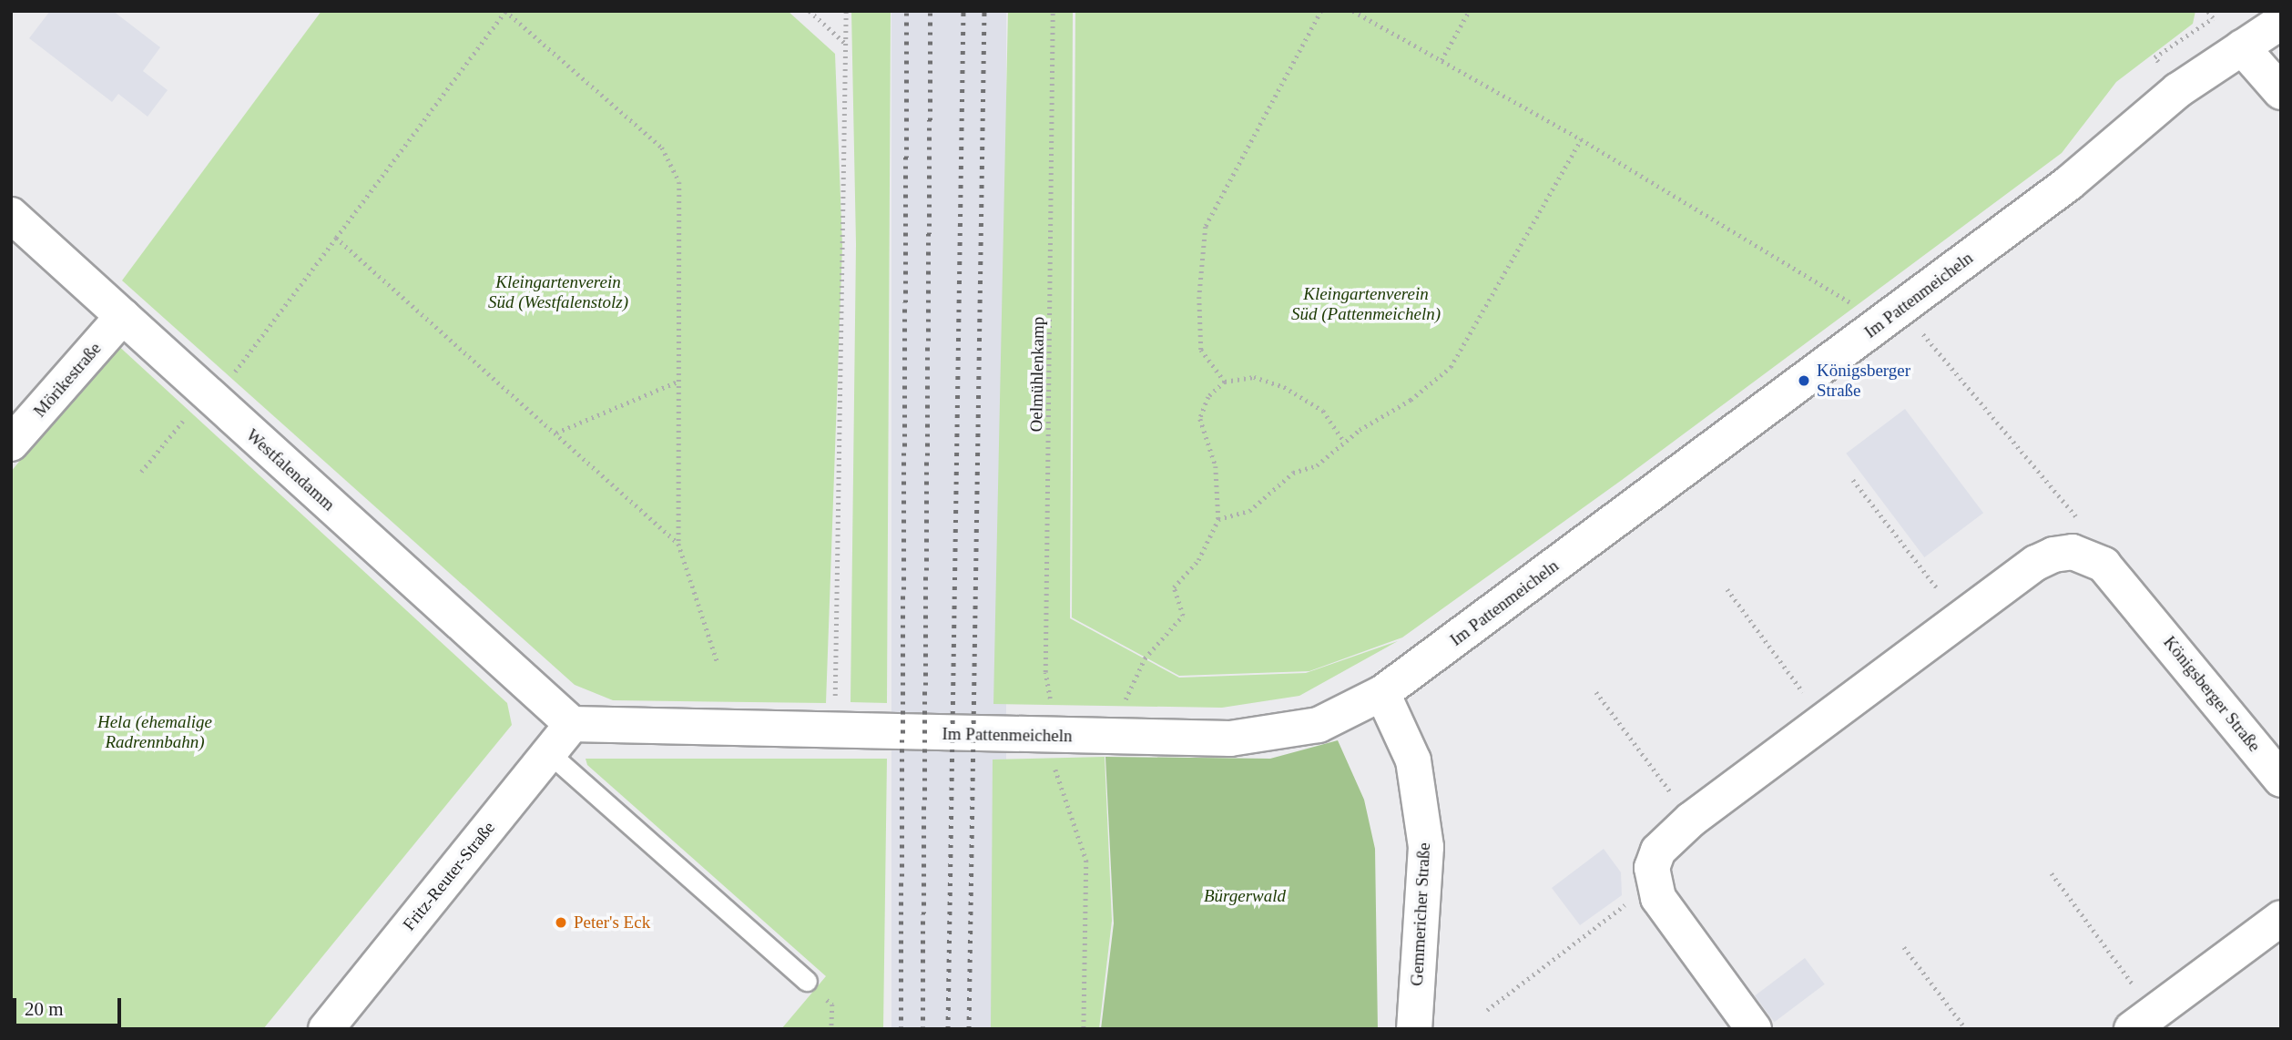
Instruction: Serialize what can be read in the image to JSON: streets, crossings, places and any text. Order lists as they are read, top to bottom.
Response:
{
  "streets": {
    "street": [
      "Im Pattenmeicheln",
      "Mörikestraße",
      "Westfalendamm",
      "Königsberger Straße",
      "Fritz-Reuter-Straße",
      "Gemmericher Straße"
    ],
    "path": ["Oelmühlenkamp"]
  },
  "crossings": [
    ["Im Pattenmeicheln", "Oelmühlenkamp"],
    ["Im Pattenmeicheln", "Westfalendamm"],
    ["Im Pattenmeicheln", "Fritz-Reuter-Straße"],
    ["Im Pattenmeicheln", "Gemmericher Straße"],
    ["Mörikestraße", "Westfalendamm"],
    ["Westfalendamm", "Fritz-Reuter-Straße"]
  ],
  "parks": [
    "Kleingartenverein Süd (Westfalenstolz)",
    "Kleingartenverein Süd (Pattenmeicheln)",
    "Hela (ehemalige Radrennbahn)",
    "Bürgerwald"
  ],
  "places": ["Königsberger Straße", "Peter's Eck"],
  "scale_bar": "20 m"
}
